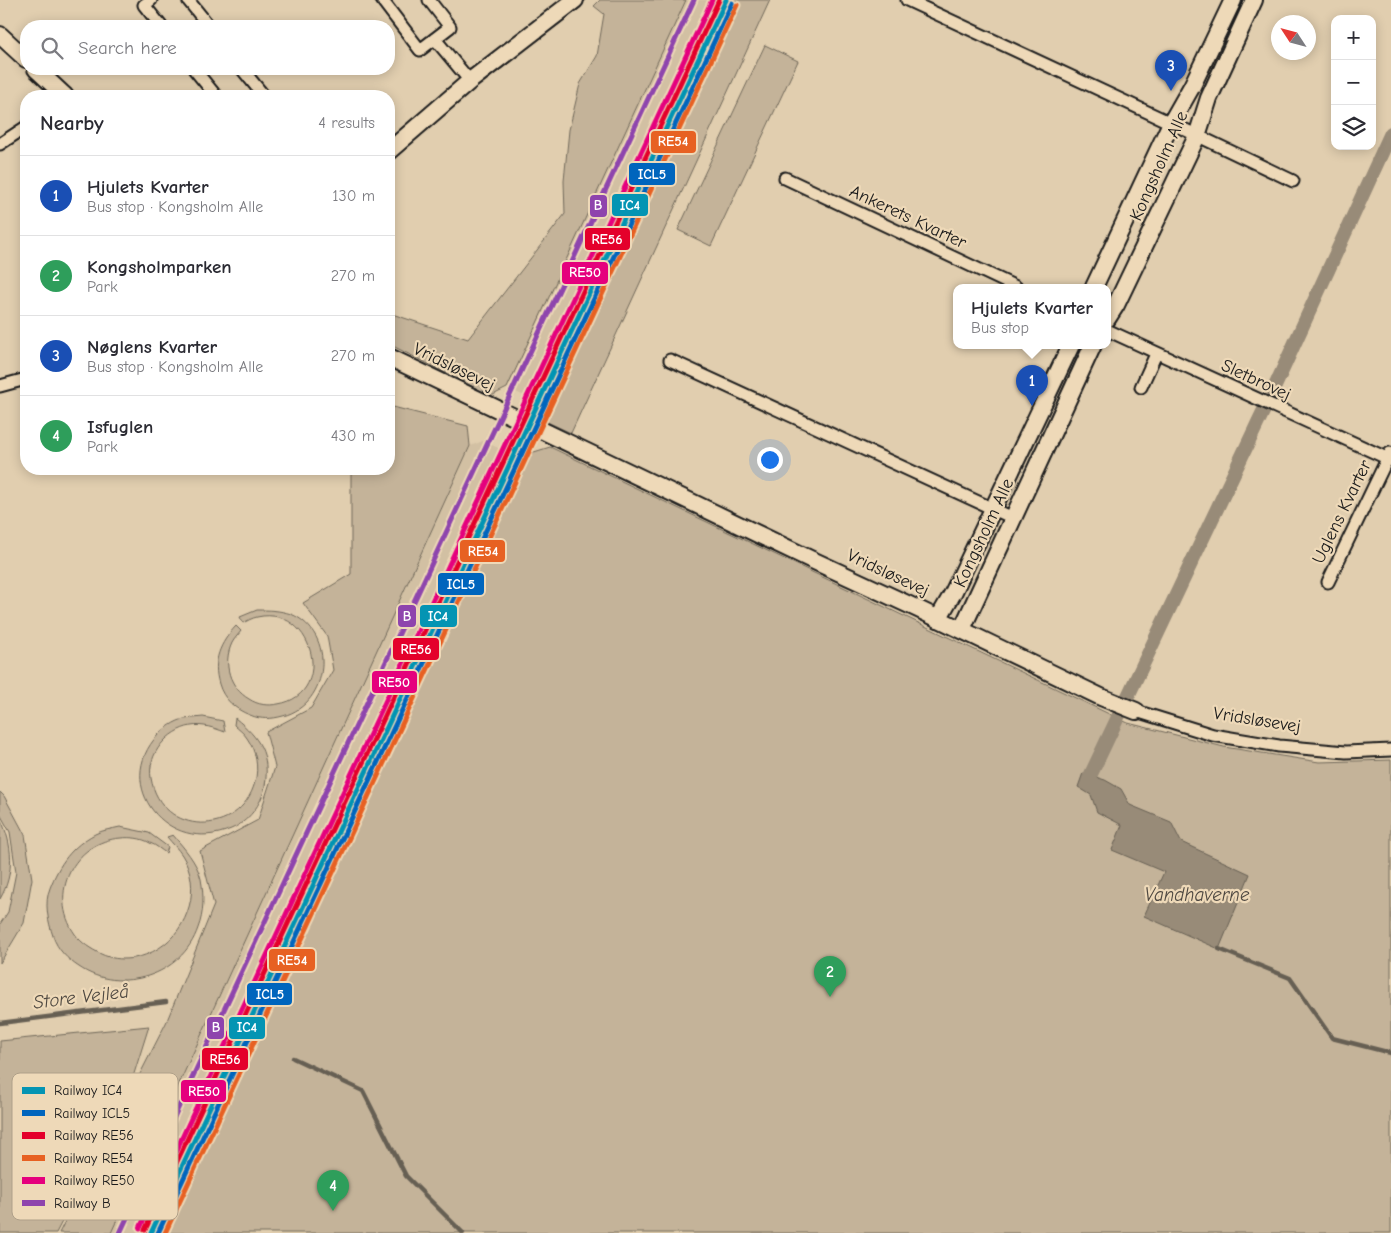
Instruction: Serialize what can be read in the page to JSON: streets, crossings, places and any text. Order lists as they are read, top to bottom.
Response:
{
  "streets": {
    "street": [
      "Kongsholm Alle",
      "Ankerets Kvarter",
      "Vridsløsevej",
      "Sletbrovej",
      "Uglens Kvarter"
    ]
  },
  "crossings": [
    ["Kongsholm Alle", "Vridsløsevej"],
    ["Sletbrovej", "Uglens Kvarter"]
  ],
  "water": ["Vandhaverne", "Store Vejleå"],
  "lines": [
    "rail line IC4",
    "rail line RE56",
    "rail line RE50",
    "rail line B",
    "rail line ICL5",
    "rail line RE54"
  ],
  "legend": [
    "Railway IC4",
    "Railway ICL5",
    "Railway RE56",
    "Railway RE54",
    "Railway RE50",
    "Railway B"
  ],
  "north": "top left",
  "page": {
    "map_buttons": ["+", "−"],
    "search": "Search here",
    "pins": [
      "3",
      "1",
      "2",
      "4"
    ],
    "heading": ["Nearby", "4 results"],
    "list": [
      {
        "mark": "1",
        "name": "Hjulets Kvarter",
        "note": "Bus stop · Kongsholm Alle",
        "value": "130 m"
      },
      {
        "mark": "2",
        "name": "Kongsholmparken",
        "note": "Park",
        "value": "270 m"
      },
      {
        "mark": "3",
        "name": "Nøglens Kvarter",
        "note": "Bus stop · Kongsholm Alle",
        "value": "270 m"
      },
      {
        "mark": "4",
        "name": "Isfuglen",
        "note": "Park",
        "value": "430 m"
      }
    ],
    "popup": ["Hjulets Kvarter", "Bus stop"]
  }
}
